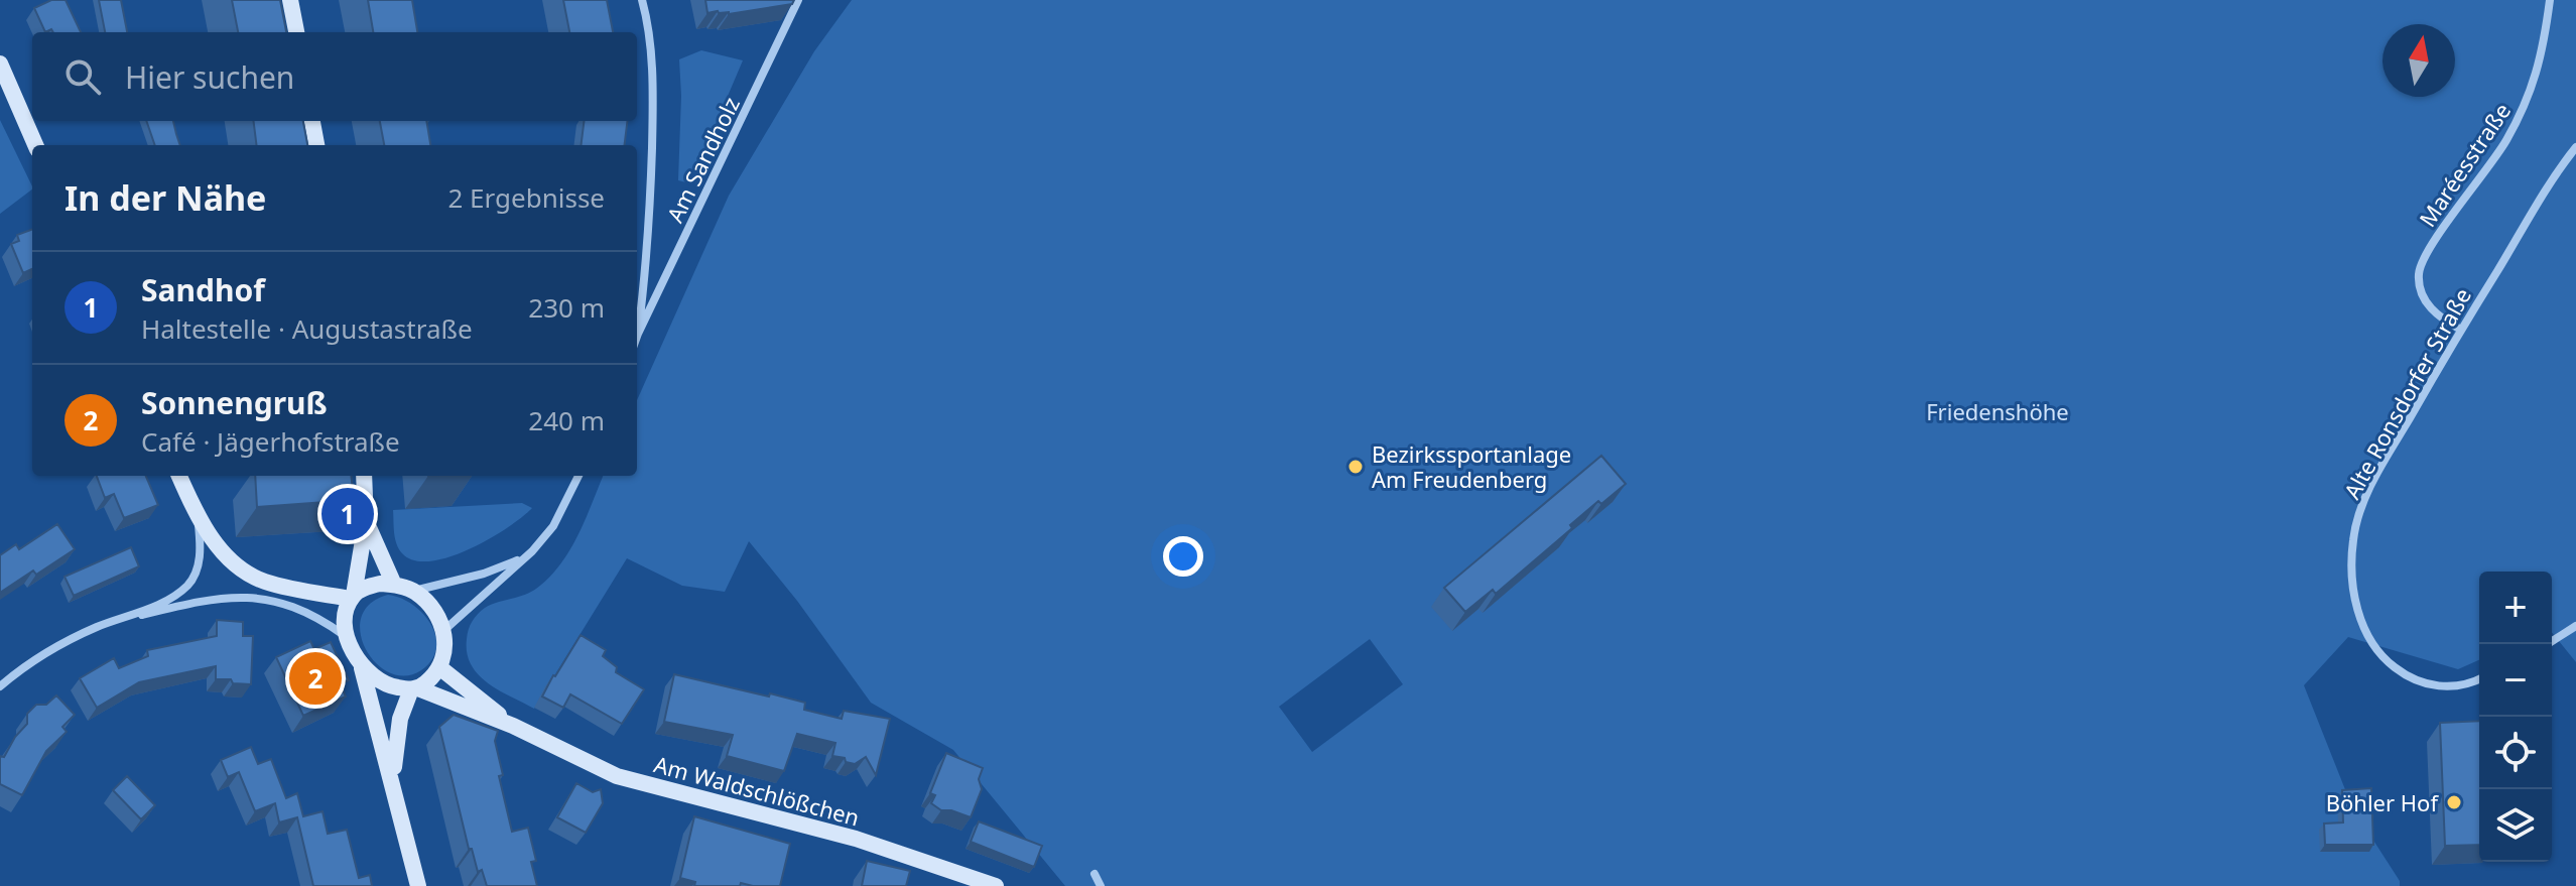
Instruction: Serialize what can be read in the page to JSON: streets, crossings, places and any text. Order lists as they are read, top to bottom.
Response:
{
  "streets": {
    "main road": ["Am Waldschlößchen"],
    "street": ["Am Sandholz", "Maréesstraße", "Alte Ronsdorfer Straße"]
  },
  "crossings": [
    ["Maréesstraße", "Alte Ronsdorfer Straße"]
  ],
  "parks": ["Friedenshöhe"],
  "places": ["Bezirkssportanlage Am Freudenberg", "Böhler Hof"],
  "north": "top",
  "page": {
    "search": "Hier suchen",
    "heading": ["In der Nähe", "2 Ergebnisse"],
    "list": [
      {
        "mark": "1",
        "name": "Sandhof",
        "note": "Haltestelle · Augustastraße",
        "value": "230 m"
      },
      {
        "mark": "2",
        "name": "Sonnengruß",
        "note": "Café · Jägerhofstraße",
        "value": "240 m"
      }
    ],
    "pins": ["1", "2"],
    "map_buttons": ["+", "−"]
  }
}
